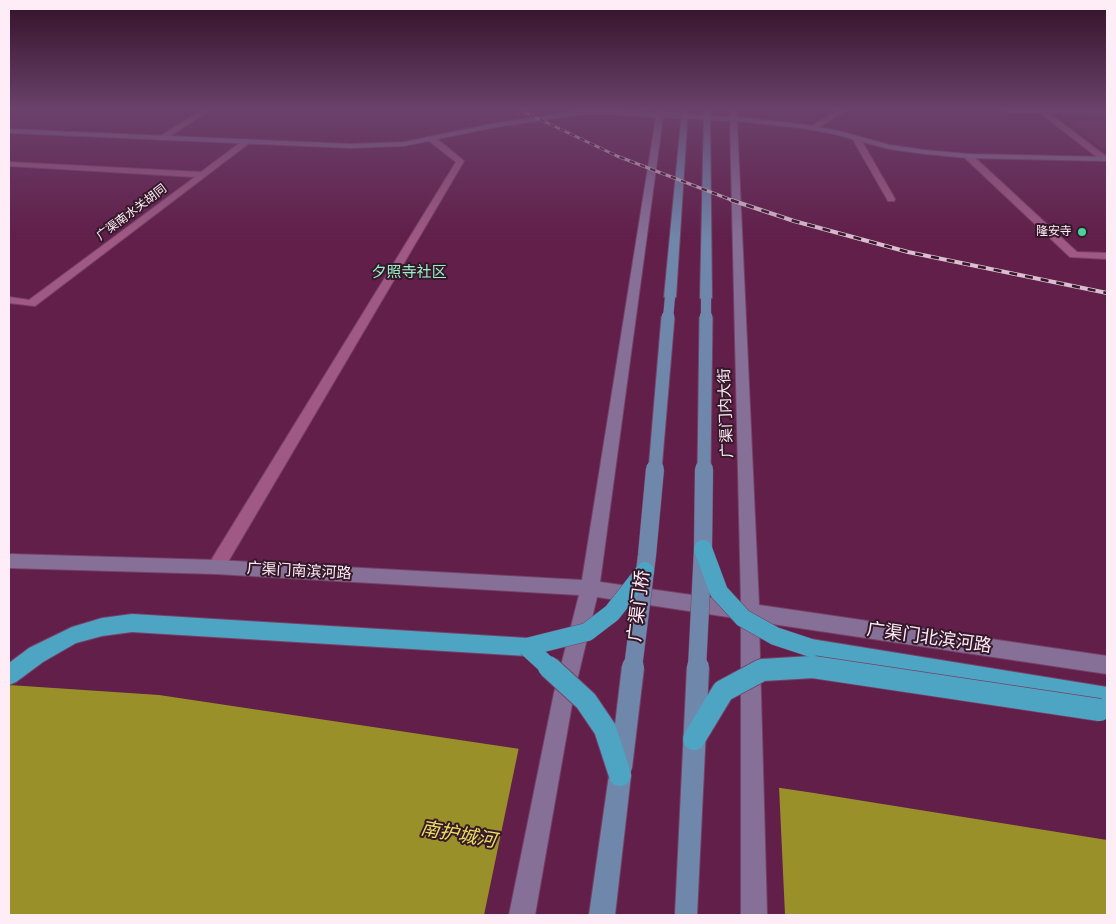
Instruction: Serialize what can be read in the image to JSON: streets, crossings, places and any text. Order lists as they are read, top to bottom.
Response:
{
  "streets": {
    "main road": ["广渠门桥"],
    "street": [
      "广渠南水关胡同",
      "广渠门内大街",
      "广渠门南滨河路",
      "广渠门北滨河路"
    ]
  },
  "crossings": [
    ["广渠门内大街", "广渠门南滨河路"],
    ["广渠门内大街", "广渠门北滨河路"],
    ["广渠门南滨河路", "广渠门北滨河路"]
  ],
  "districts": ["夕照寺社区"],
  "water": ["南护城河"],
  "places": ["隆安寺"]
}
